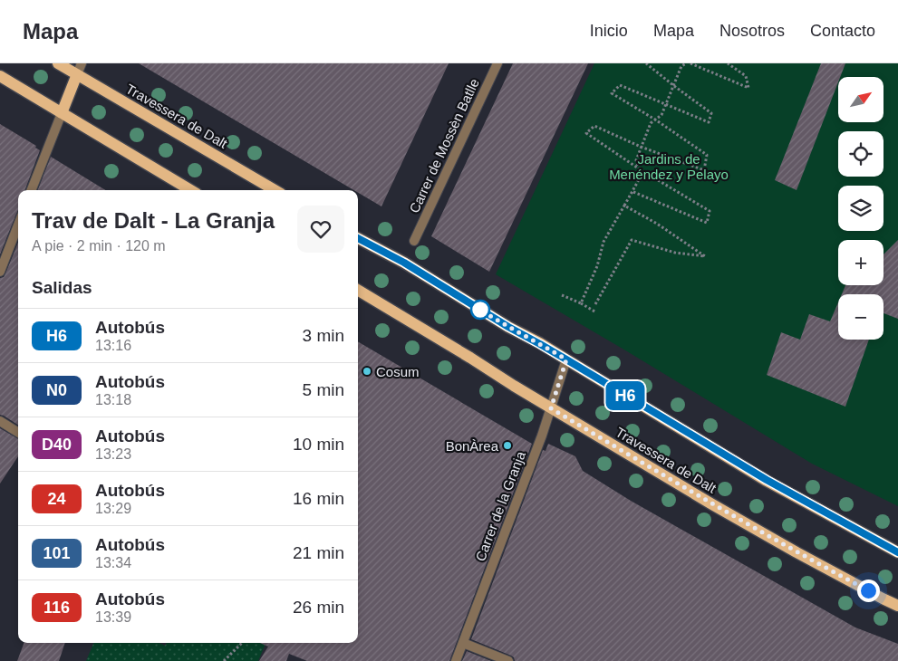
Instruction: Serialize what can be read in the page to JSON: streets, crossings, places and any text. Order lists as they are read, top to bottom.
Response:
{
  "streets": {
    "main road": ["Travessera de Dalt"],
    "street": ["Carrer de Mossèn Batlle", "Carrer de la Granja"]
  },
  "crossings": [
    ["Travessera de Dalt", "Carrer de la Granja"]
  ],
  "parks": ["Jardins de Menéndez y Pelayo"],
  "places": ["Cosum", "BonÀrea"],
  "lines": ["bus line H6"],
  "north": "top right",
  "page": {
    "header": "Mapa",
    "nav": [
      "Inicio",
      "Mapa",
      "Nosotros",
      "Contacto"
    ],
    "on_map": "H6",
    "map_buttons": ["+", "−"],
    "heading": [
      ["Trav de Dalt - La Granja", "A pie · 2 min · 120 m"],
      "Salidas"
    ],
    "list": [
      {
        "mark": "H6",
        "name": "Autobús",
        "note": "13:16",
        "value": "3 min"
      },
      {
        "mark": "N0",
        "name": "Autobús",
        "note": "13:18",
        "value": "5 min"
      },
      {
        "mark": "D40",
        "name": "Autobús",
        "note": "13:23",
        "value": "10 min"
      },
      {
        "mark": "24",
        "name": "Autobús",
        "note": "13:29",
        "value": "16 min"
      },
      {
        "mark": "101",
        "name": "Autobús",
        "note": "13:34",
        "value": "21 min"
      },
      {
        "mark": "116",
        "name": "Autobús",
        "note": "13:39",
        "value": "26 min"
      }
    ]
  }
}
